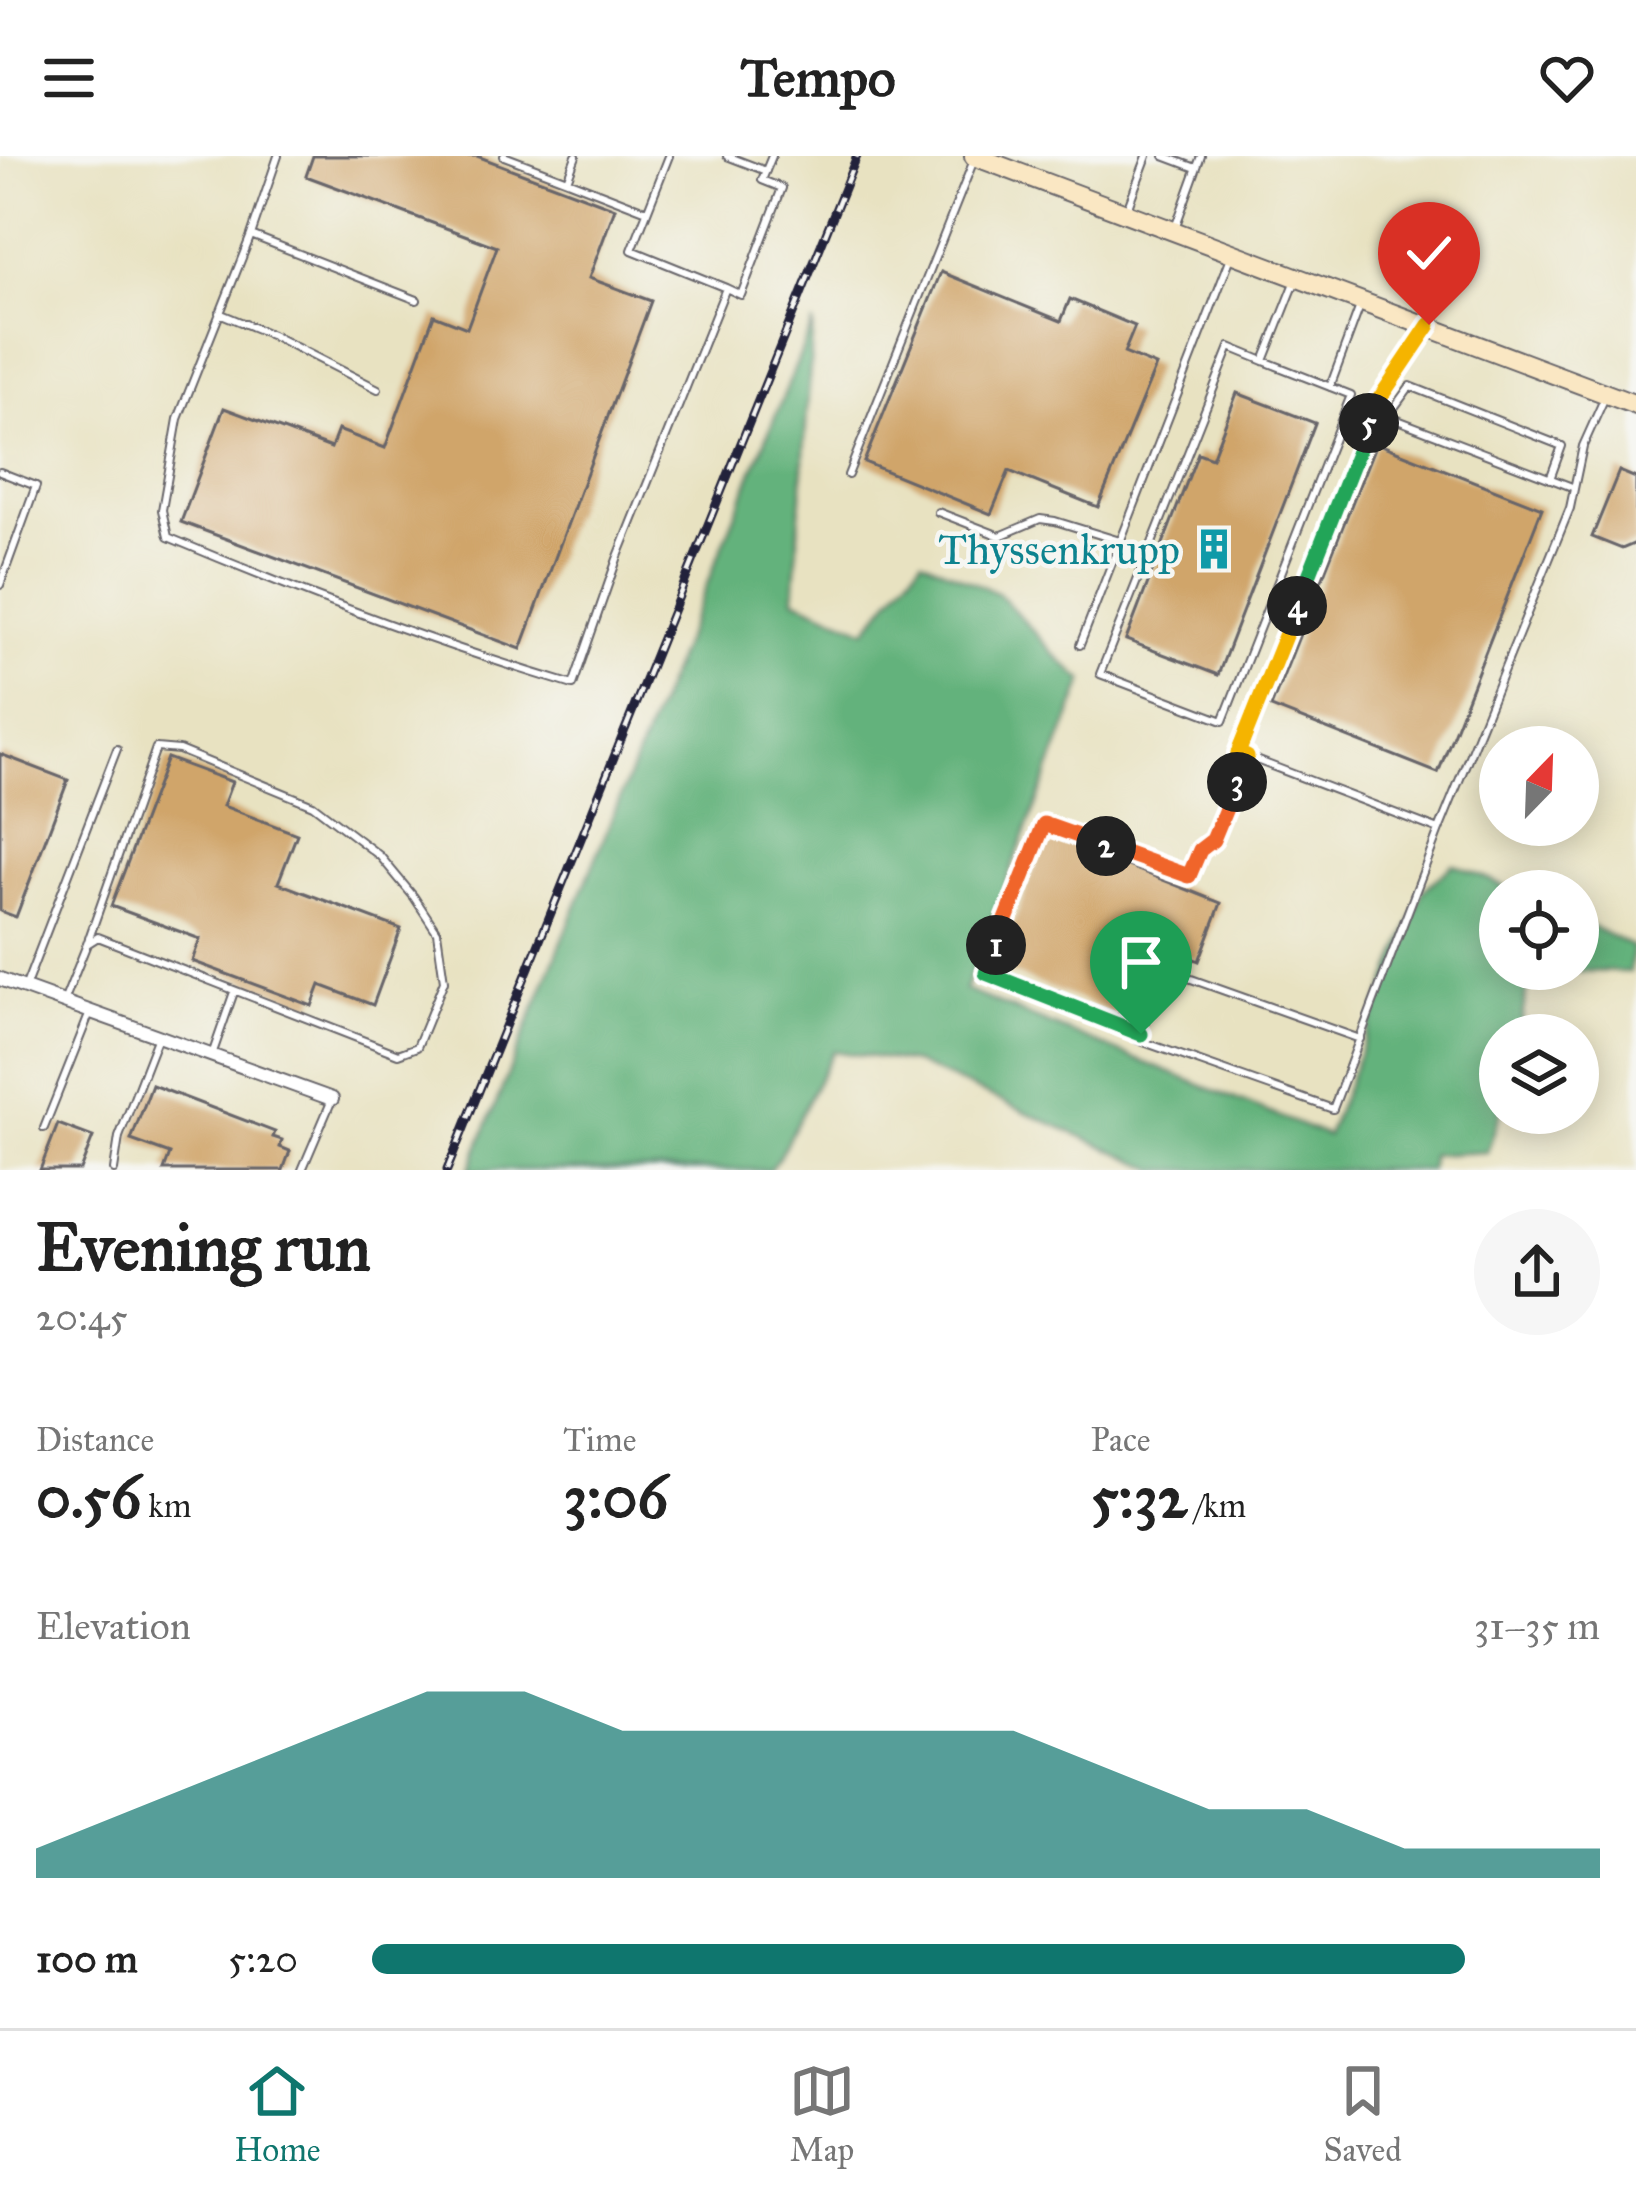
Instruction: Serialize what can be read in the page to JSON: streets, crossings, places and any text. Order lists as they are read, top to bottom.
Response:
{
  "places": {
    "building": ["Thyssenkrupp"]
  },
  "north": "top right",
  "page": {
    "header": "Tempo",
    "pins": [
      "5",
      "4",
      "3",
      "2",
      "1"
    ],
    "heading": ["Evening run", "20:45"],
    "stats": [
      ["Distance", "0.56 km"],
      ["Time", "3:06"],
      ["Pace", "5:32 /km"]
    ],
    "chart": ["Elevation", "31–35 m"],
    "list": [
      {
        "name": "100 m",
        "note": "5:20"
      }
    ],
    "tabs": ["Home", "Map", "Saved"]
  }
}
